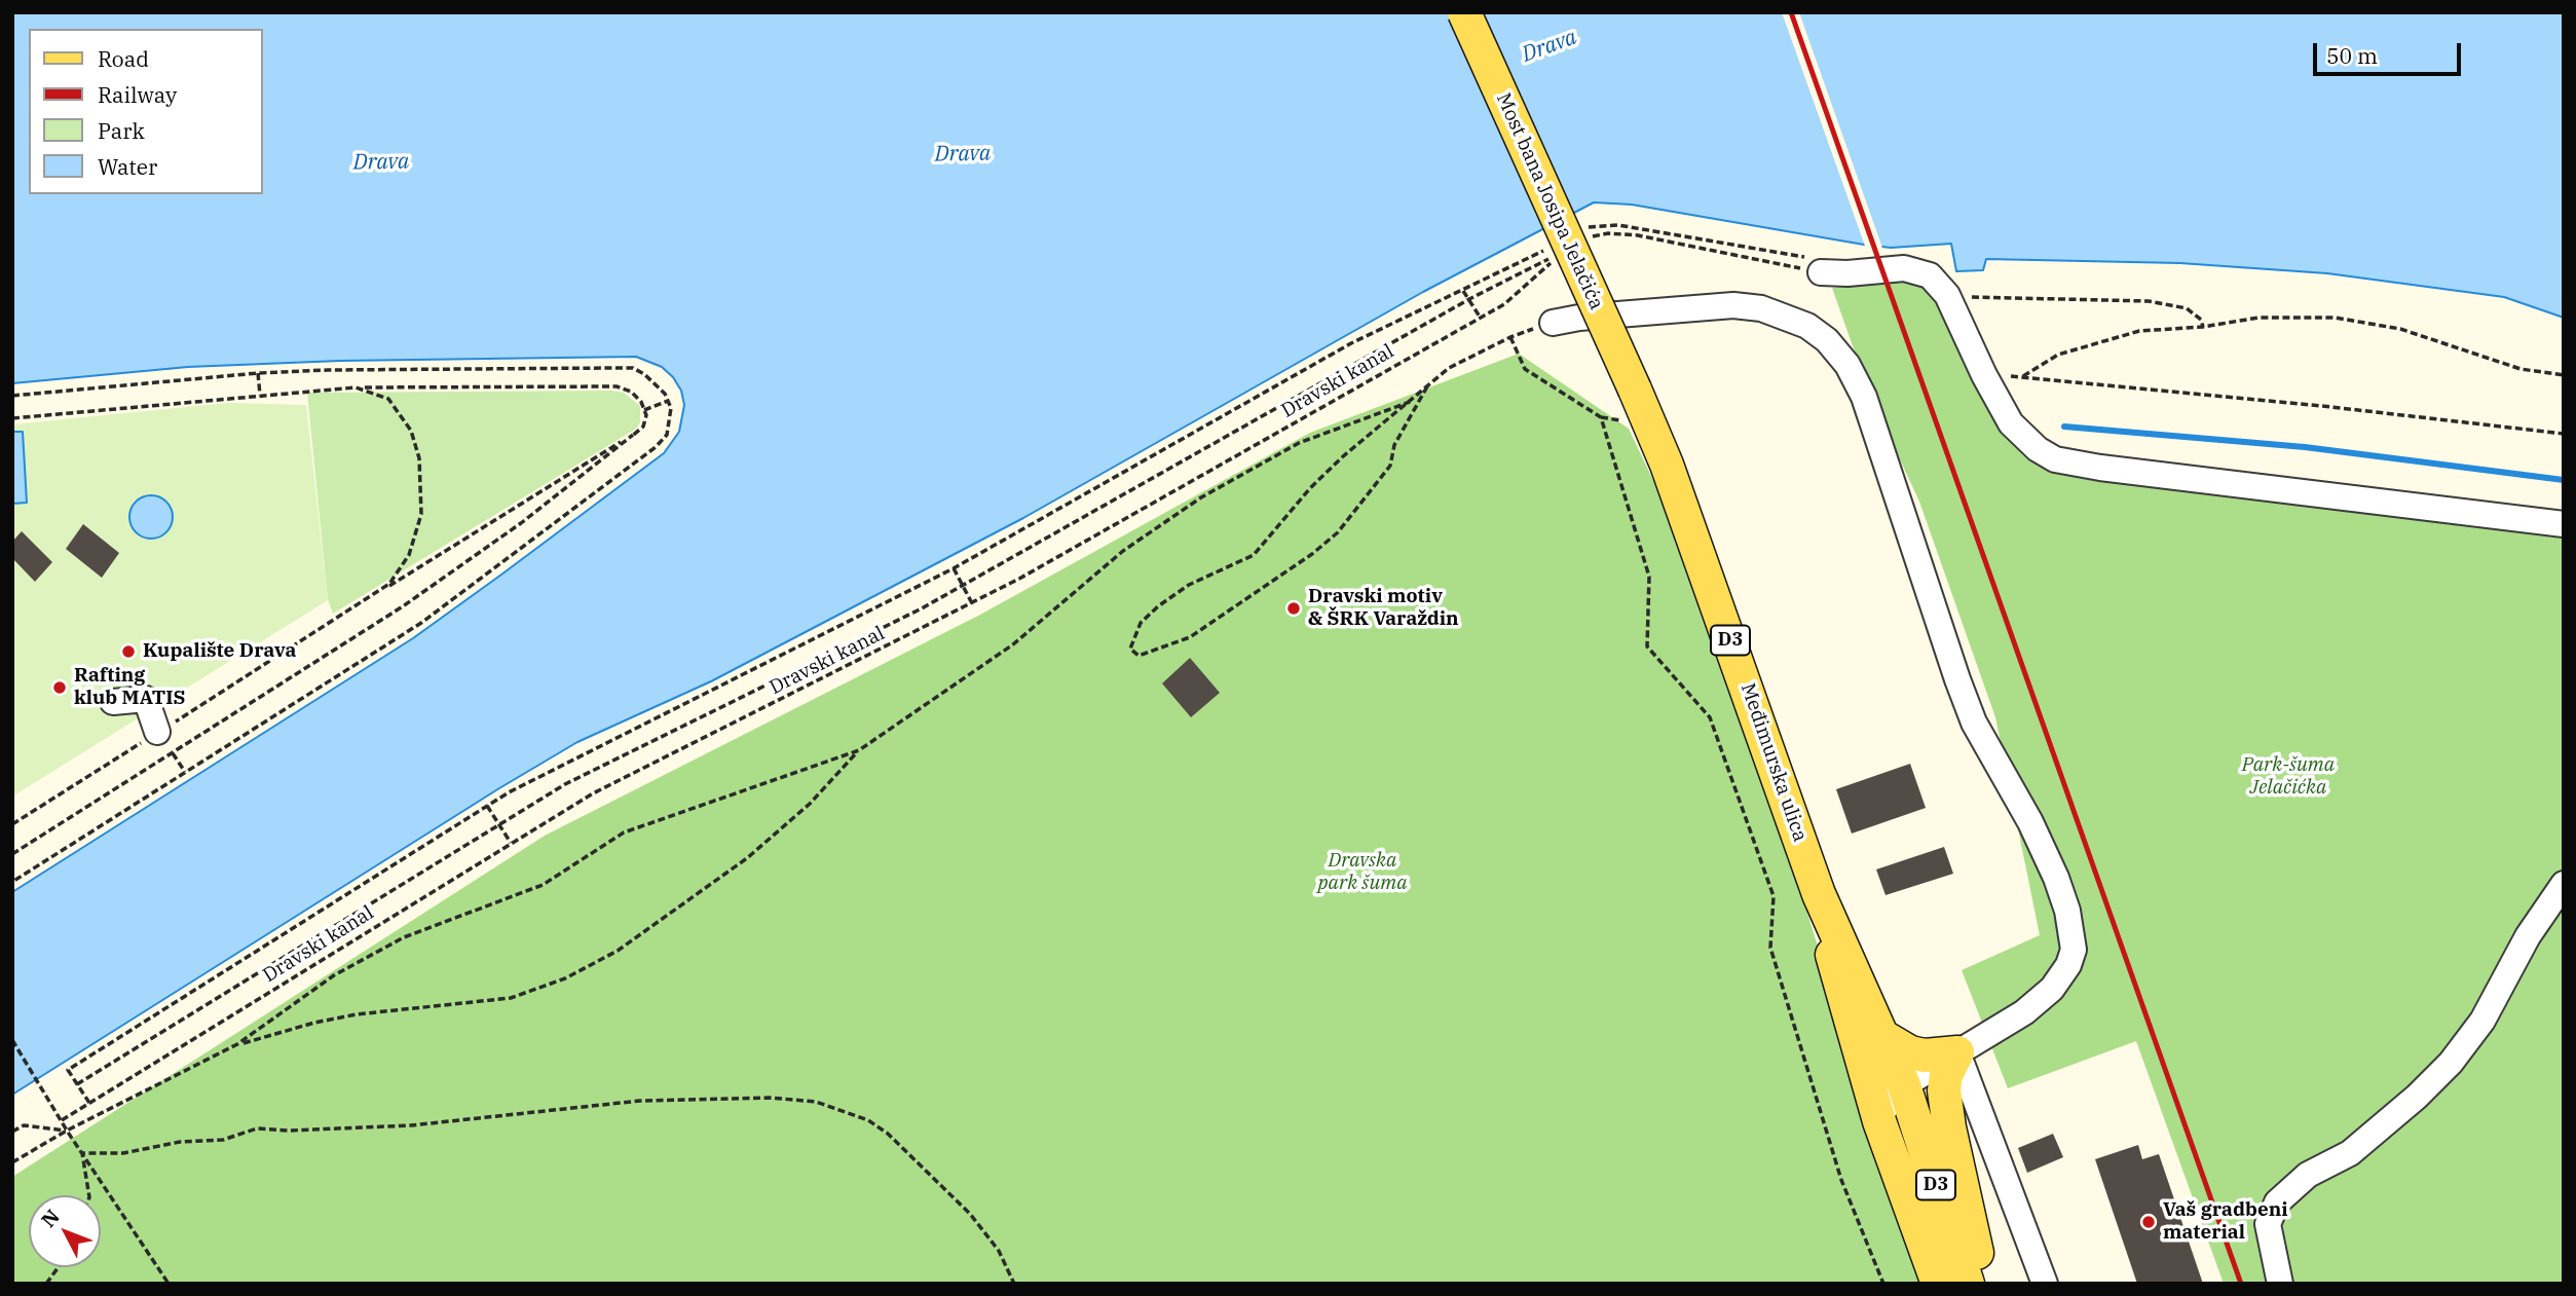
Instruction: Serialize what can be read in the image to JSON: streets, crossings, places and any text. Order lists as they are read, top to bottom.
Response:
{
  "streets": {
    "main road": ["Most bana Josipa Jelačića", "D3", "Međimurska ulica"],
    "path": ["Dravski kanal"]
  },
  "crossings": [
    ["Most bana Josipa Jelačića", "Međimurska ulica"]
  ],
  "water": ["Drava"],
  "parks": ["Park-šuma Jelačićka", "Dravska park šuma"],
  "places": [
    "Dravski motiv & ŠRK Varaždin",
    "Kupalište Drava",
    "Rafting klub MATIS",
    "Vaš gradbeni material"
  ],
  "legend": [
    "Road",
    "Railway",
    "Park",
    "Water"
  ],
  "scale_bar": "50 m",
  "north": "top left"
}
